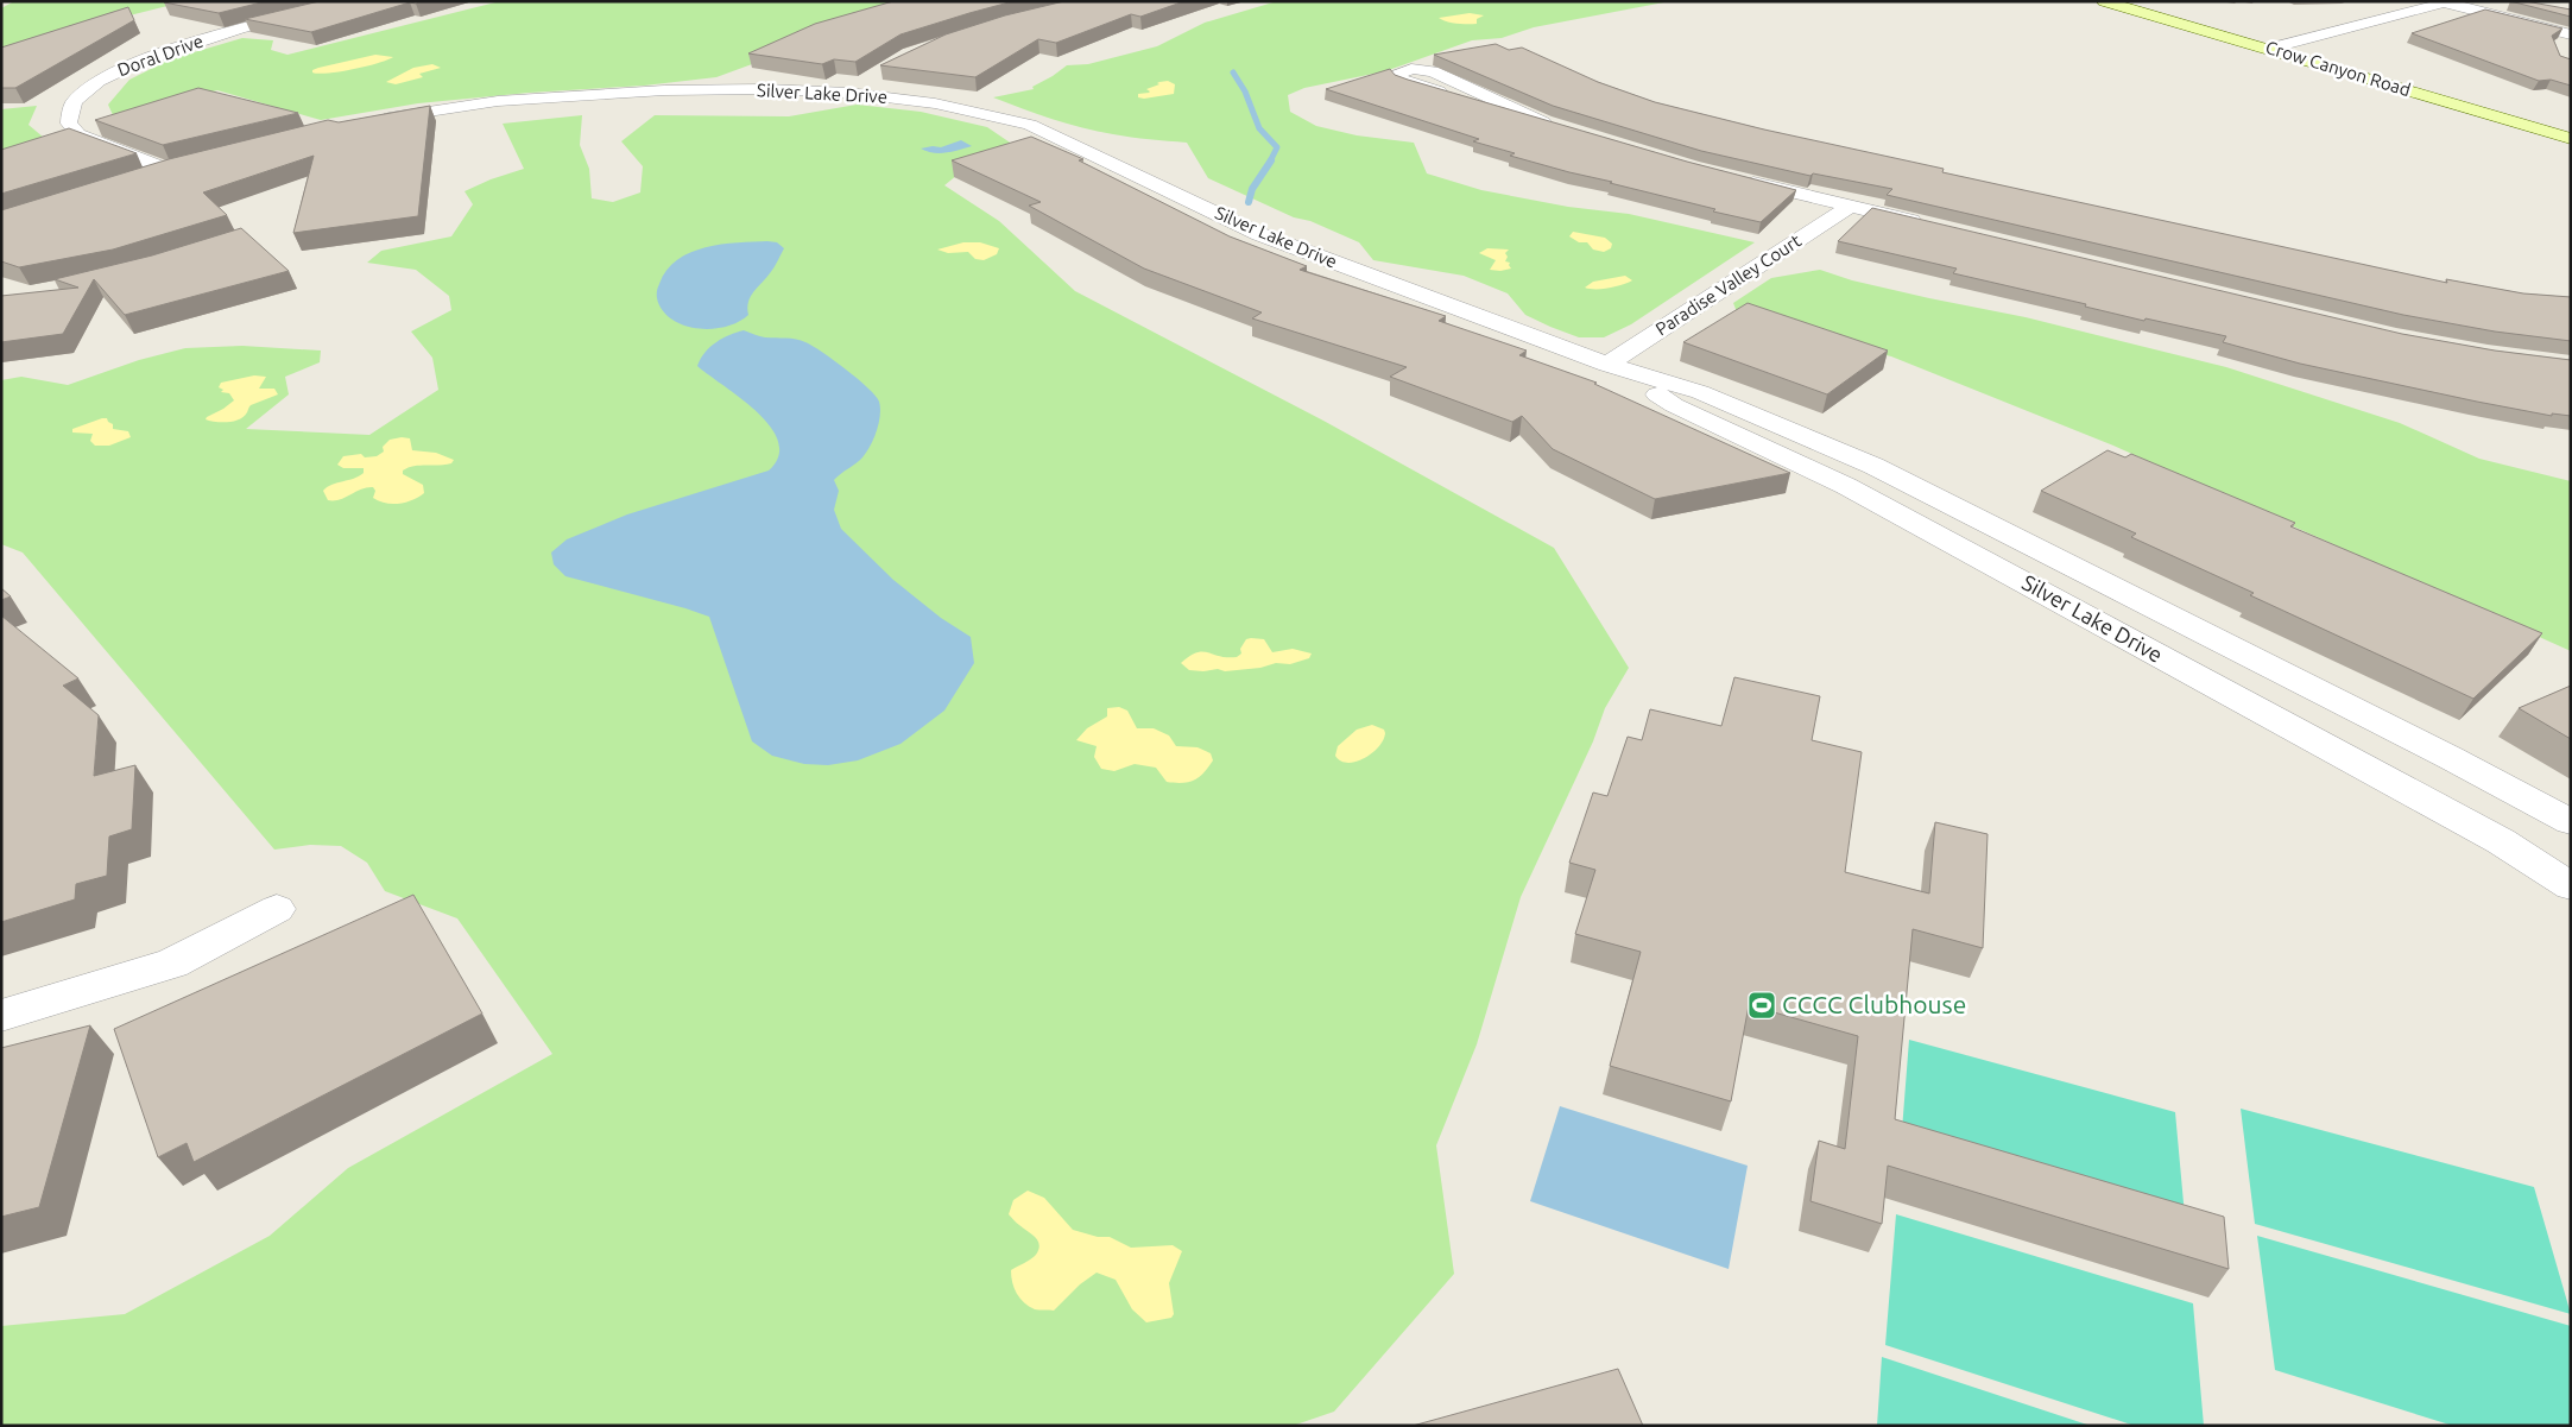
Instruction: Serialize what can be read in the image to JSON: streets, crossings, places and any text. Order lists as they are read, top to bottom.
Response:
{
  "streets": {
    "main road": ["Crow Canyon Road"],
    "street": ["Doral Drive", "Silver Lake Drive", "Paradise Valley Court"]
  },
  "crossings": [
    ["Silver Lake Drive", "Paradise Valley Court"]
  ],
  "places": {
    "sports": ["CCCC Clubhouse"]
  }
}
